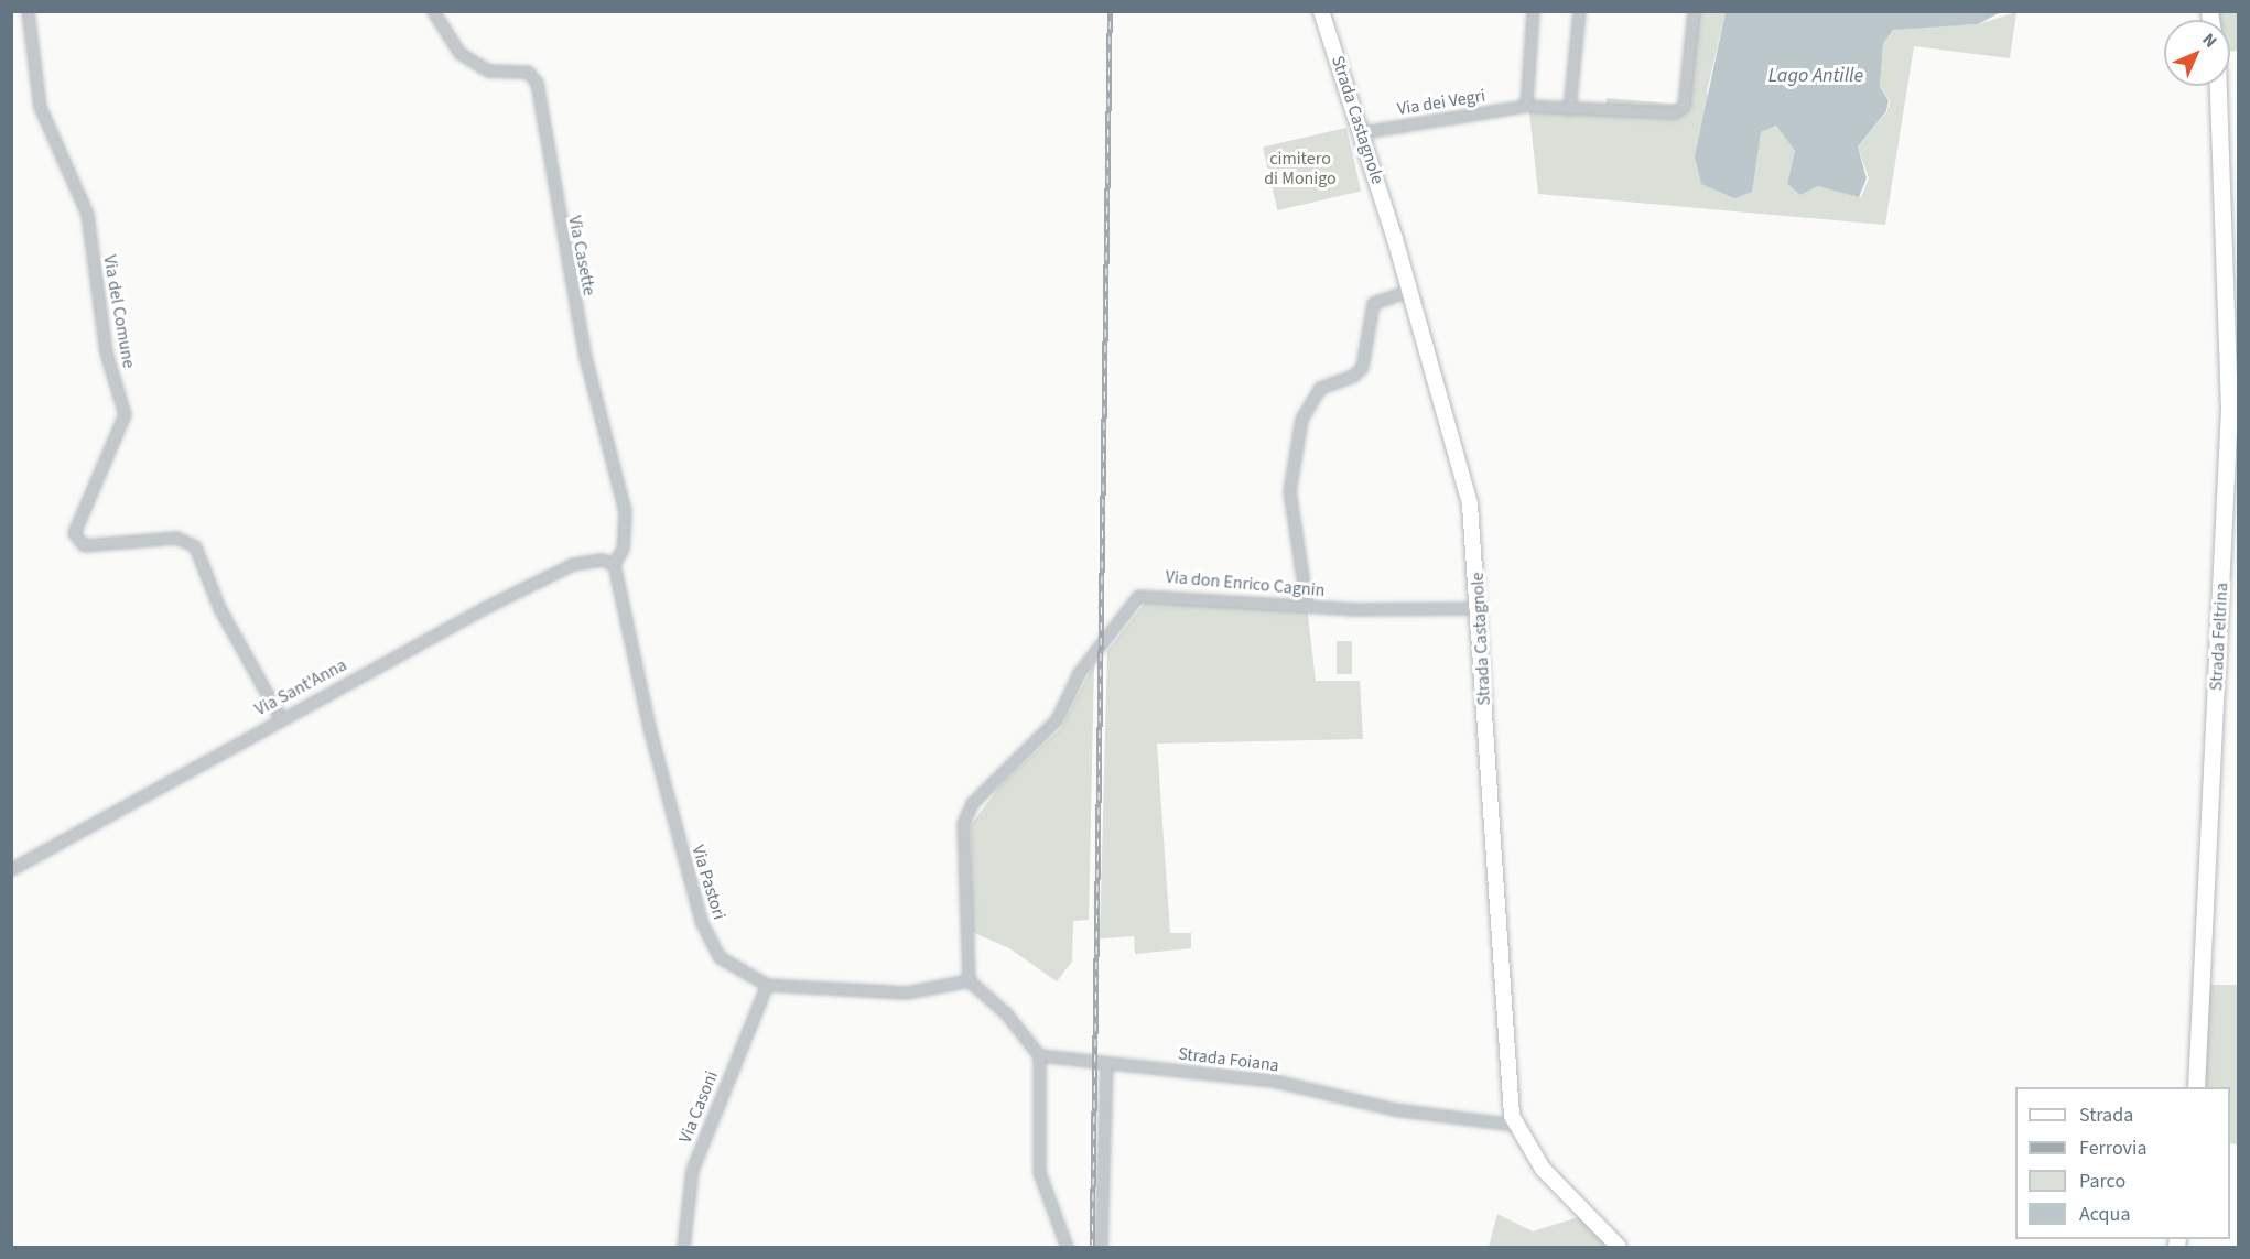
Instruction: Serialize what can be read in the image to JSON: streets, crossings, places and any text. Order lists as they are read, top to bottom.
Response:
{
  "streets": {
    "main road": ["Strada Castagnole", "Strada Feltrina"],
    "street": [
      "Via dei Vegri",
      "Via Casette",
      "Via del Comune",
      "Via don Enrico Cagnin",
      "Via Sant'Anna",
      "Via Pastori",
      "Strada Foiana",
      "Via Casoni"
    ]
  },
  "crossings": [
    ["Via dei Vegri", "Strada Castagnole"],
    ["Strada Castagnole", "Via don Enrico Cagnin"],
    ["Strada Castagnole", "Strada Foiana"],
    ["Via Casette", "Via Sant'Anna"],
    ["Via Casette", "Via Pastori"],
    ["Via del Comune", "Via Sant'Anna"],
    ["Via don Enrico Cagnin", "Via Pastori"],
    ["Via Sant'Anna", "Via Pastori"],
    ["Via Pastori", "Via Casoni"]
  ],
  "water": ["Lago Antille"],
  "parks": ["cimitero di Monigo"],
  "legend": [
    "Strada",
    "Ferrovia",
    "Parco",
    "Acqua"
  ],
  "north": "top right"
}
